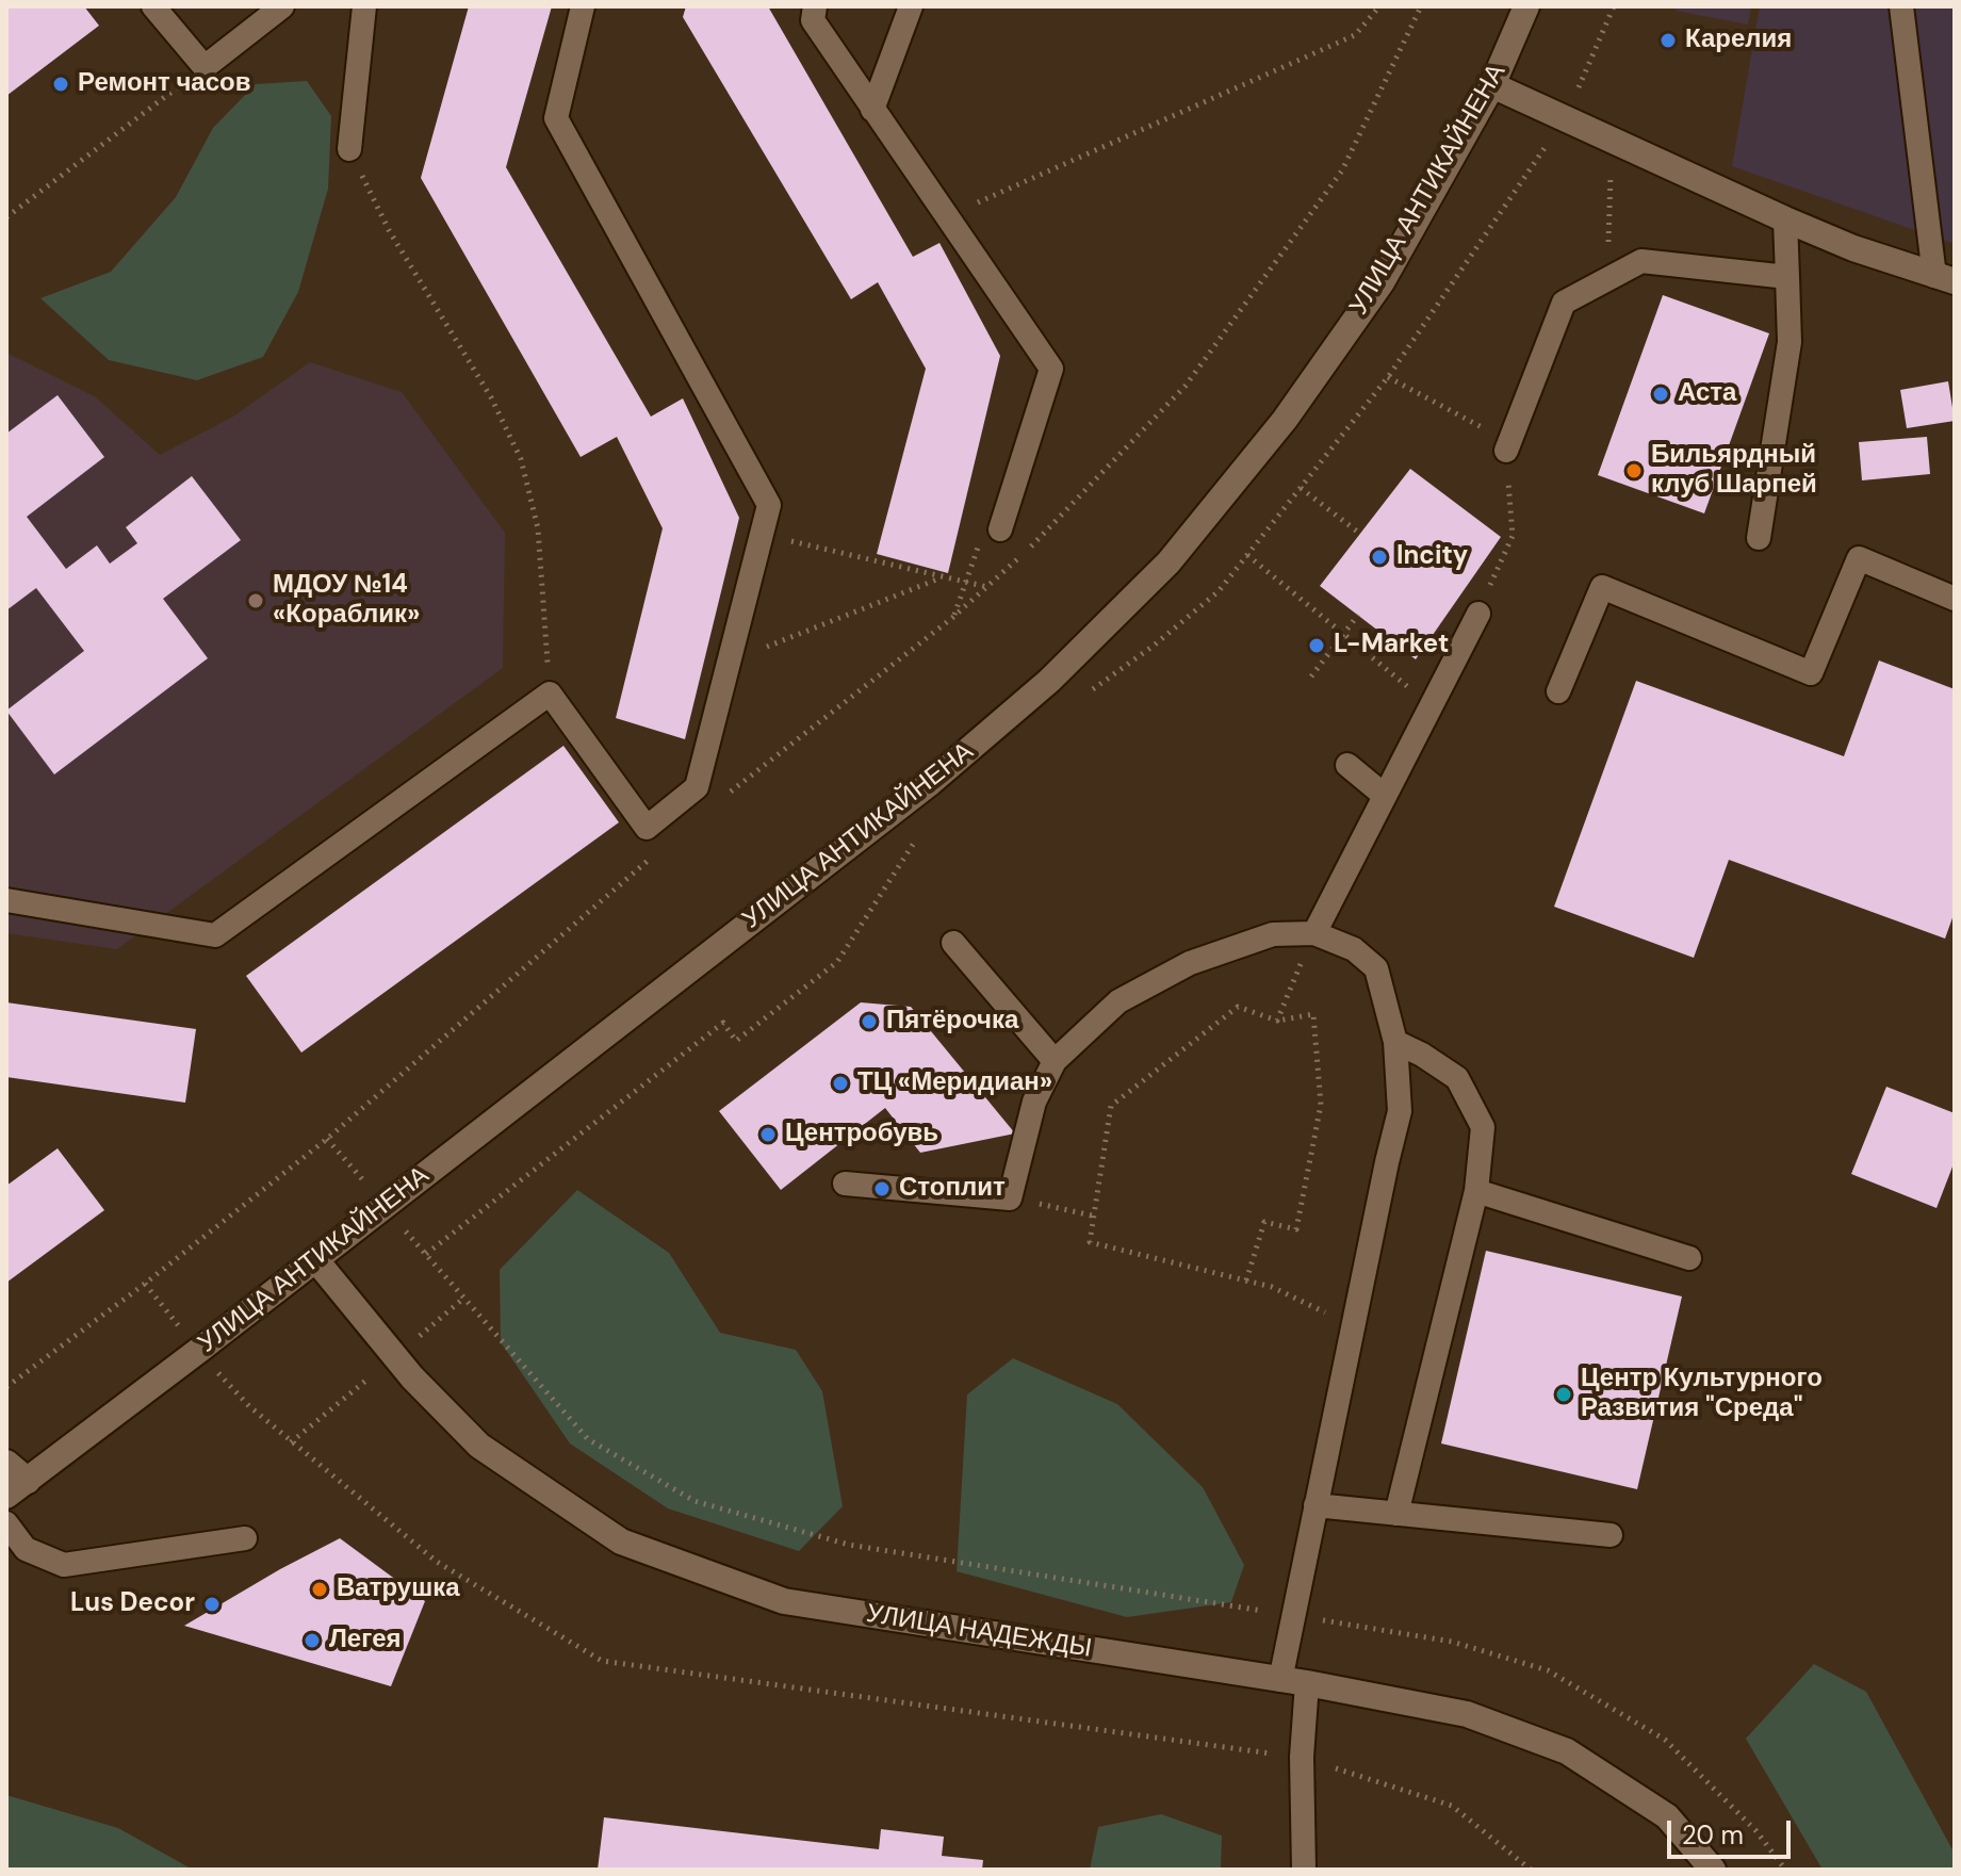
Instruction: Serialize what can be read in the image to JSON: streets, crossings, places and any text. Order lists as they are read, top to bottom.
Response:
{
  "streets": {
    "main road": ["УЛИЦА АНТИКАЙНЕНА", "УЛИЦА НАДЕЖДЫ"]
  },
  "crossings": [
    ["УЛИЦА АНТИКАЙНЕНА", "УЛИЦА НАДЕЖДЫ"]
  ],
  "places": [
    "Карелия",
    "Ремонт часов",
    "Аста",
    "Бильярдный клуб Шарпей",
    "Incity",
    "МДОУ №14 «Кораблик»",
    "L-Market",
    "Пятёрочка",
    "ТЦ «Меридиан»",
    "Центробувь",
    "Стоплит",
    "Центр Культурного Развития \"Среда\"",
    "Ватрушка",
    "Lus Decor",
    "Легея"
  ],
  "scale_bar": "20 m"
}
